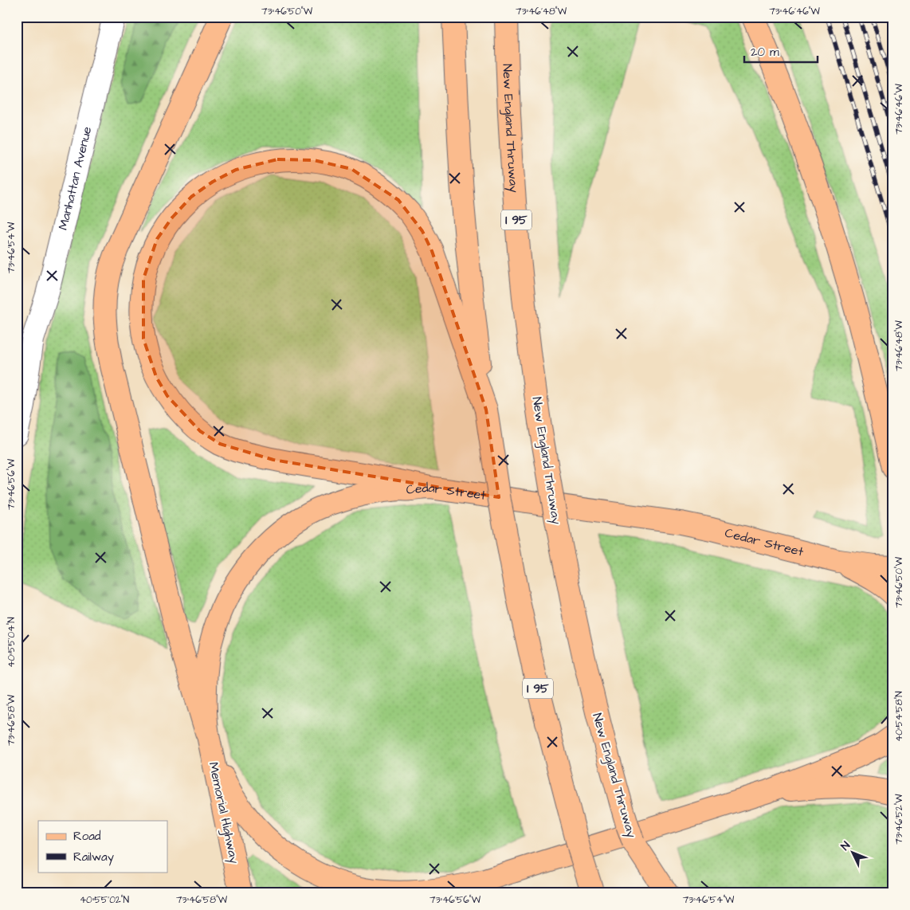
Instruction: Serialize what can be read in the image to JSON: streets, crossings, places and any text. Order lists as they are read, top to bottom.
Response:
{
  "streets": {
    "main road": [
      "New England Thruway",
      "I 95",
      "Cedar Street",
      "Memorial Highway"
    ],
    "street": ["Manhattan Avenue"]
  },
  "crossings": [
    ["Cedar Street", "Memorial Highway"]
  ],
  "legend": ["Road", "Railway"],
  "scale_bar": "20 m",
  "north": "top left",
  "coordinates": [
    "73°46'50\"W",
    "73°46'48\"W",
    "73°46'46\"W",
    "73°46'54\"W",
    "73°46'56\"W",
    "40°55'04\"N",
    "40°54'58\"N",
    "73°46'58\"W",
    "73°46'52\"W",
    "40°55'02\"N"
  ]
}
